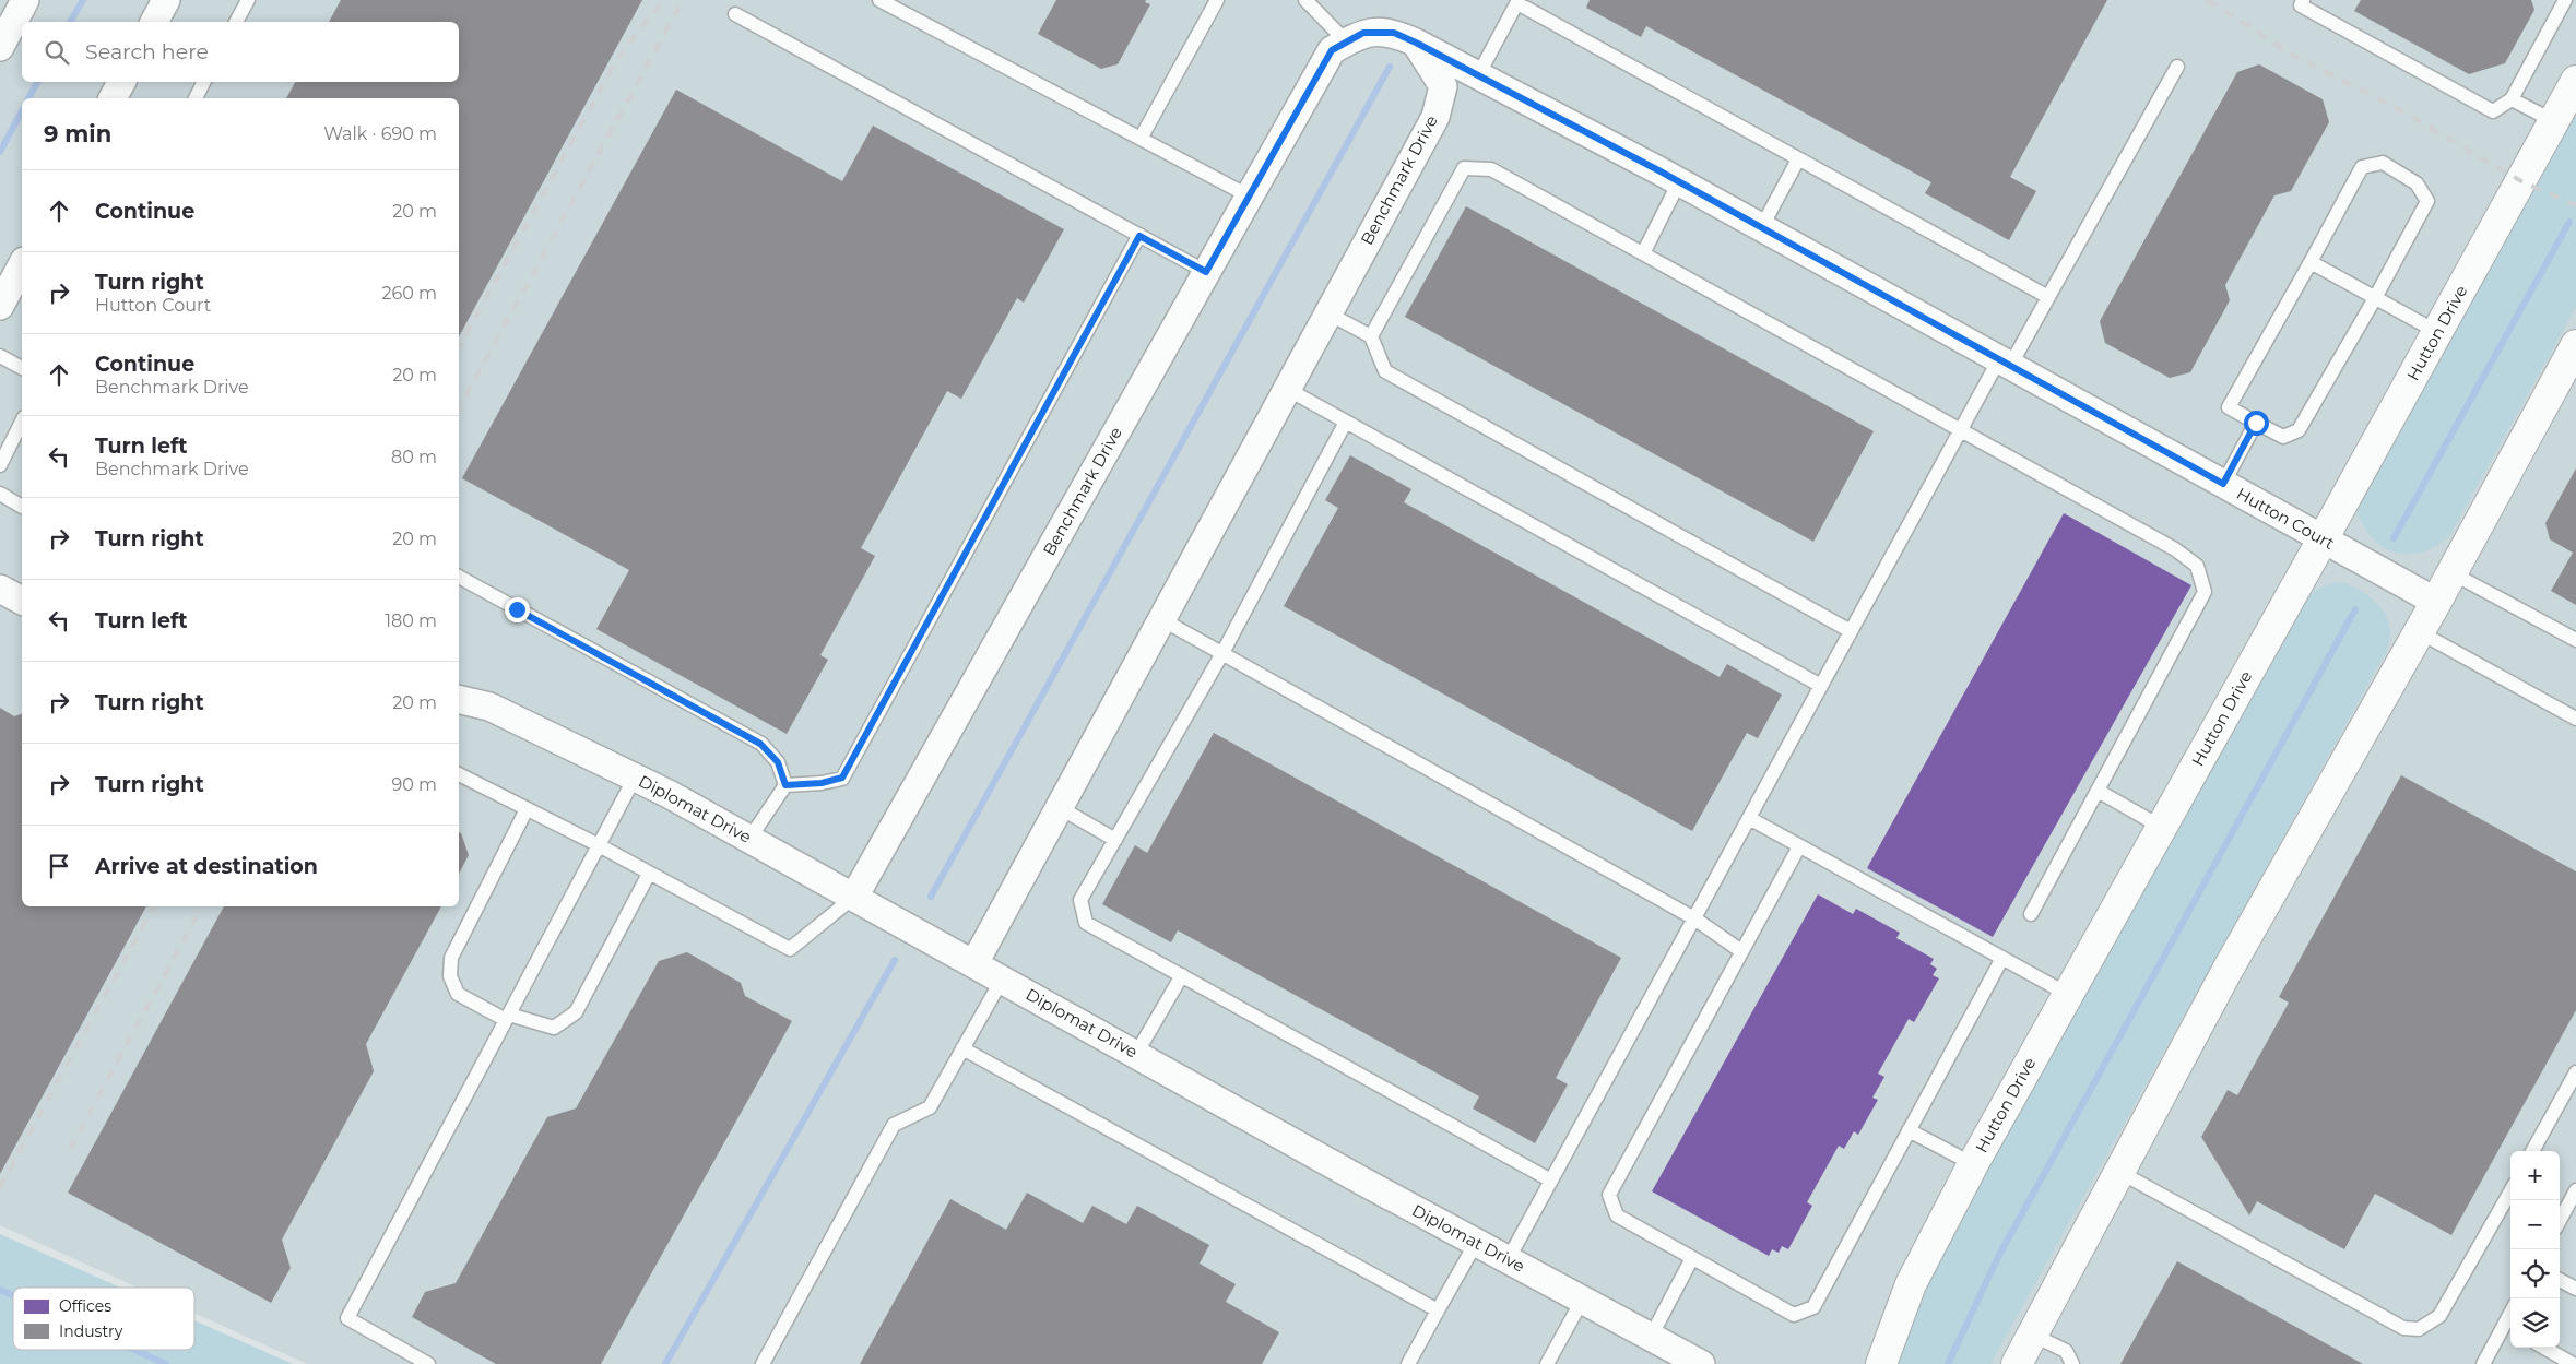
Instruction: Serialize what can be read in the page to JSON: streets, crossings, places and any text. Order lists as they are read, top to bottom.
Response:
{
  "streets": {
    "street": [
      "Benchmark Drive",
      "Hutton Drive",
      "Hutton Court",
      "Diplomat Drive"
    ]
  },
  "crossings": [
    ["Benchmark Drive", "Hutton Court"],
    ["Benchmark Drive", "Diplomat Drive"],
    ["Hutton Drive", "Hutton Court"]
  ],
  "legend": ["Offices", "Industry"],
  "page": {
    "search": "Search here",
    "heading": ["9 min", "Walk · 690 m"],
    "list": [
      ["Continue", "20 m"],
      ["Turn right", "Hutton Court", "260 m"],
      ["Continue", "Benchmark Drive", "20 m"],
      ["Turn left", "Benchmark Drive", "80 m"],
      ["Turn right", "20 m"],
      ["Turn left", "180 m"],
      ["Turn right", "20 m"],
      ["Turn right", "90 m"],
      "Arrive at destination"
    ],
    "map_buttons": ["+", "−"]
  }
}
